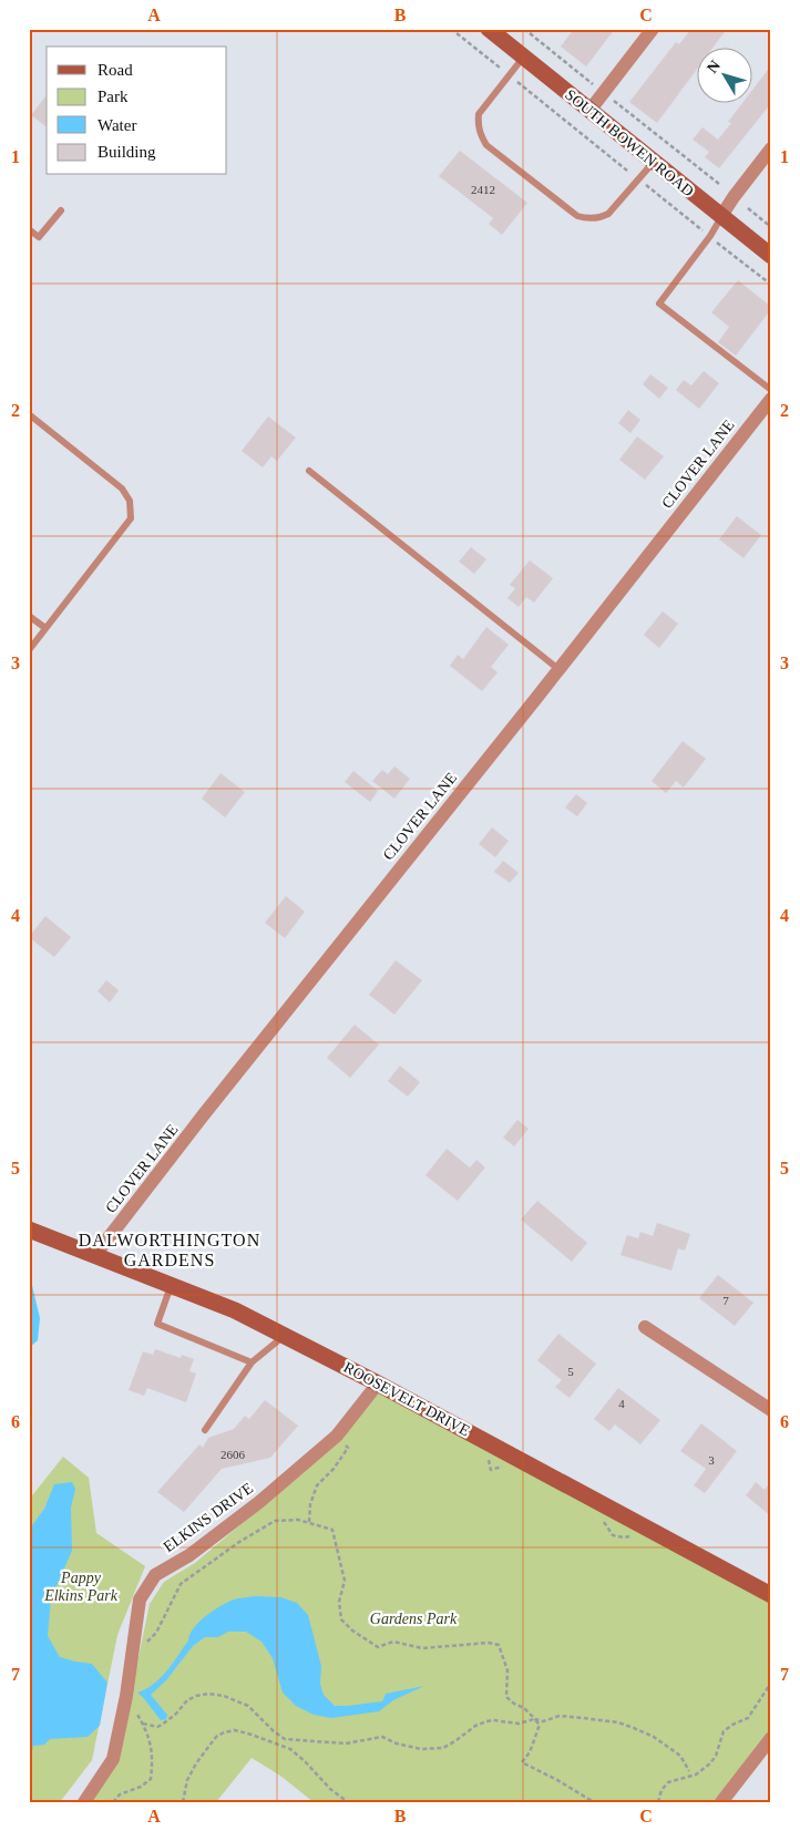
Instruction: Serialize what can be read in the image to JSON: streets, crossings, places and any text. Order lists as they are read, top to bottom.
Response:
{
  "streets": {
    "street": [
      "SOUTH BOWEN ROAD",
      "CLOVER LANE",
      "ROOSEVELT DRIVE",
      "ELKINS DRIVE"
    ]
  },
  "crossings": [
    ["CLOVER LANE", "ROOSEVELT DRIVE"],
    ["ROOSEVELT DRIVE", "ELKINS DRIVE"]
  ],
  "districts": ["DALWORTHINGTON GARDENS"],
  "parks": ["Pappy Elkins Park", "Gardens Park"],
  "house_numbers": [
    "2412",
    "7",
    "5",
    "4",
    "2606",
    "3"
  ],
  "legend": [
    "Road",
    "Park",
    "Water",
    "Building"
  ],
  "north": "top left",
  "grid": {
    "columns": ["A", "B", "C"],
    "rows": [
      "1",
      "2",
      "3",
      "4",
      "5",
      "6",
      "7"
    ]
  }
}
